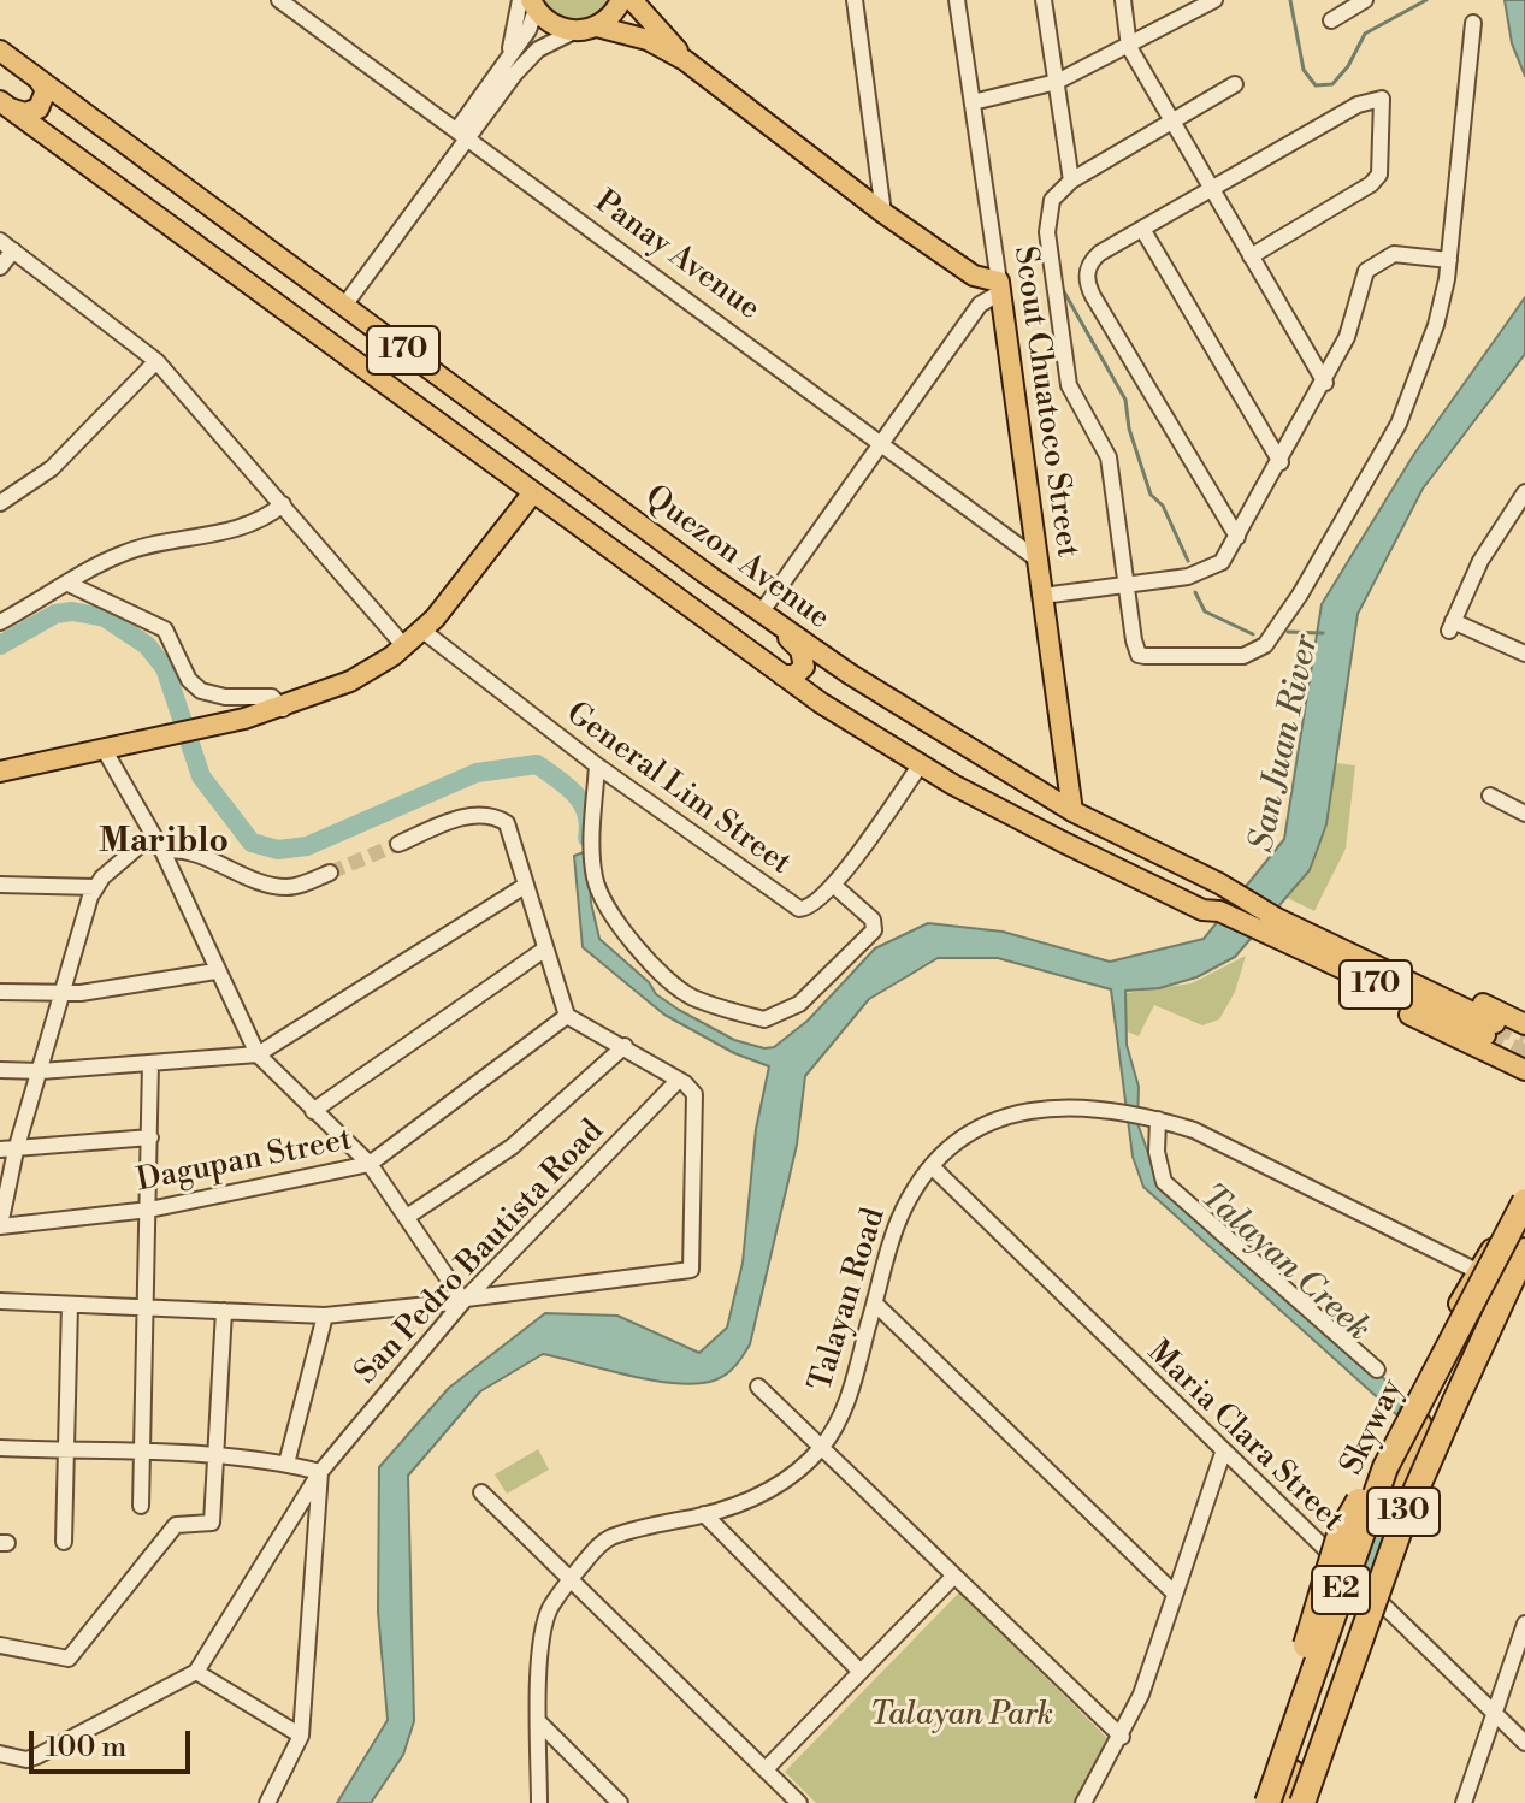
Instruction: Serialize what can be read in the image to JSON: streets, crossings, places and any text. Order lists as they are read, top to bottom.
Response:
{
  "streets": {
    "highway": ["Skyway", "E2"],
    "main road": [
      "170",
      "Scout Chuatoco Street",
      "Quezon Avenue",
      "130"
    ],
    "street": [
      "Panay Avenue",
      "General Lim Street",
      "Dagupan Street",
      "San Pedro Bautista Road",
      "Talayan Road",
      "Maria Clara Street"
    ]
  },
  "crossings": [
    ["Panay Avenue", "Scout Chuatoco Street"],
    ["170", "Quezon Avenue"],
    ["170", "General Lim Street"],
    ["Scout Chuatoco Street", "Quezon Avenue"],
    ["Talayan Road", "Maria Clara Street"],
    ["Talayan Road", "130"],
    ["Skyway", "130"],
    ["Maria Clara Street", "130"]
  ],
  "districts": ["Mariblo"],
  "water": ["San Juan River", "Talayan Creek"],
  "parks": ["Talayan Park"],
  "scale_bar": "100 m"
}
